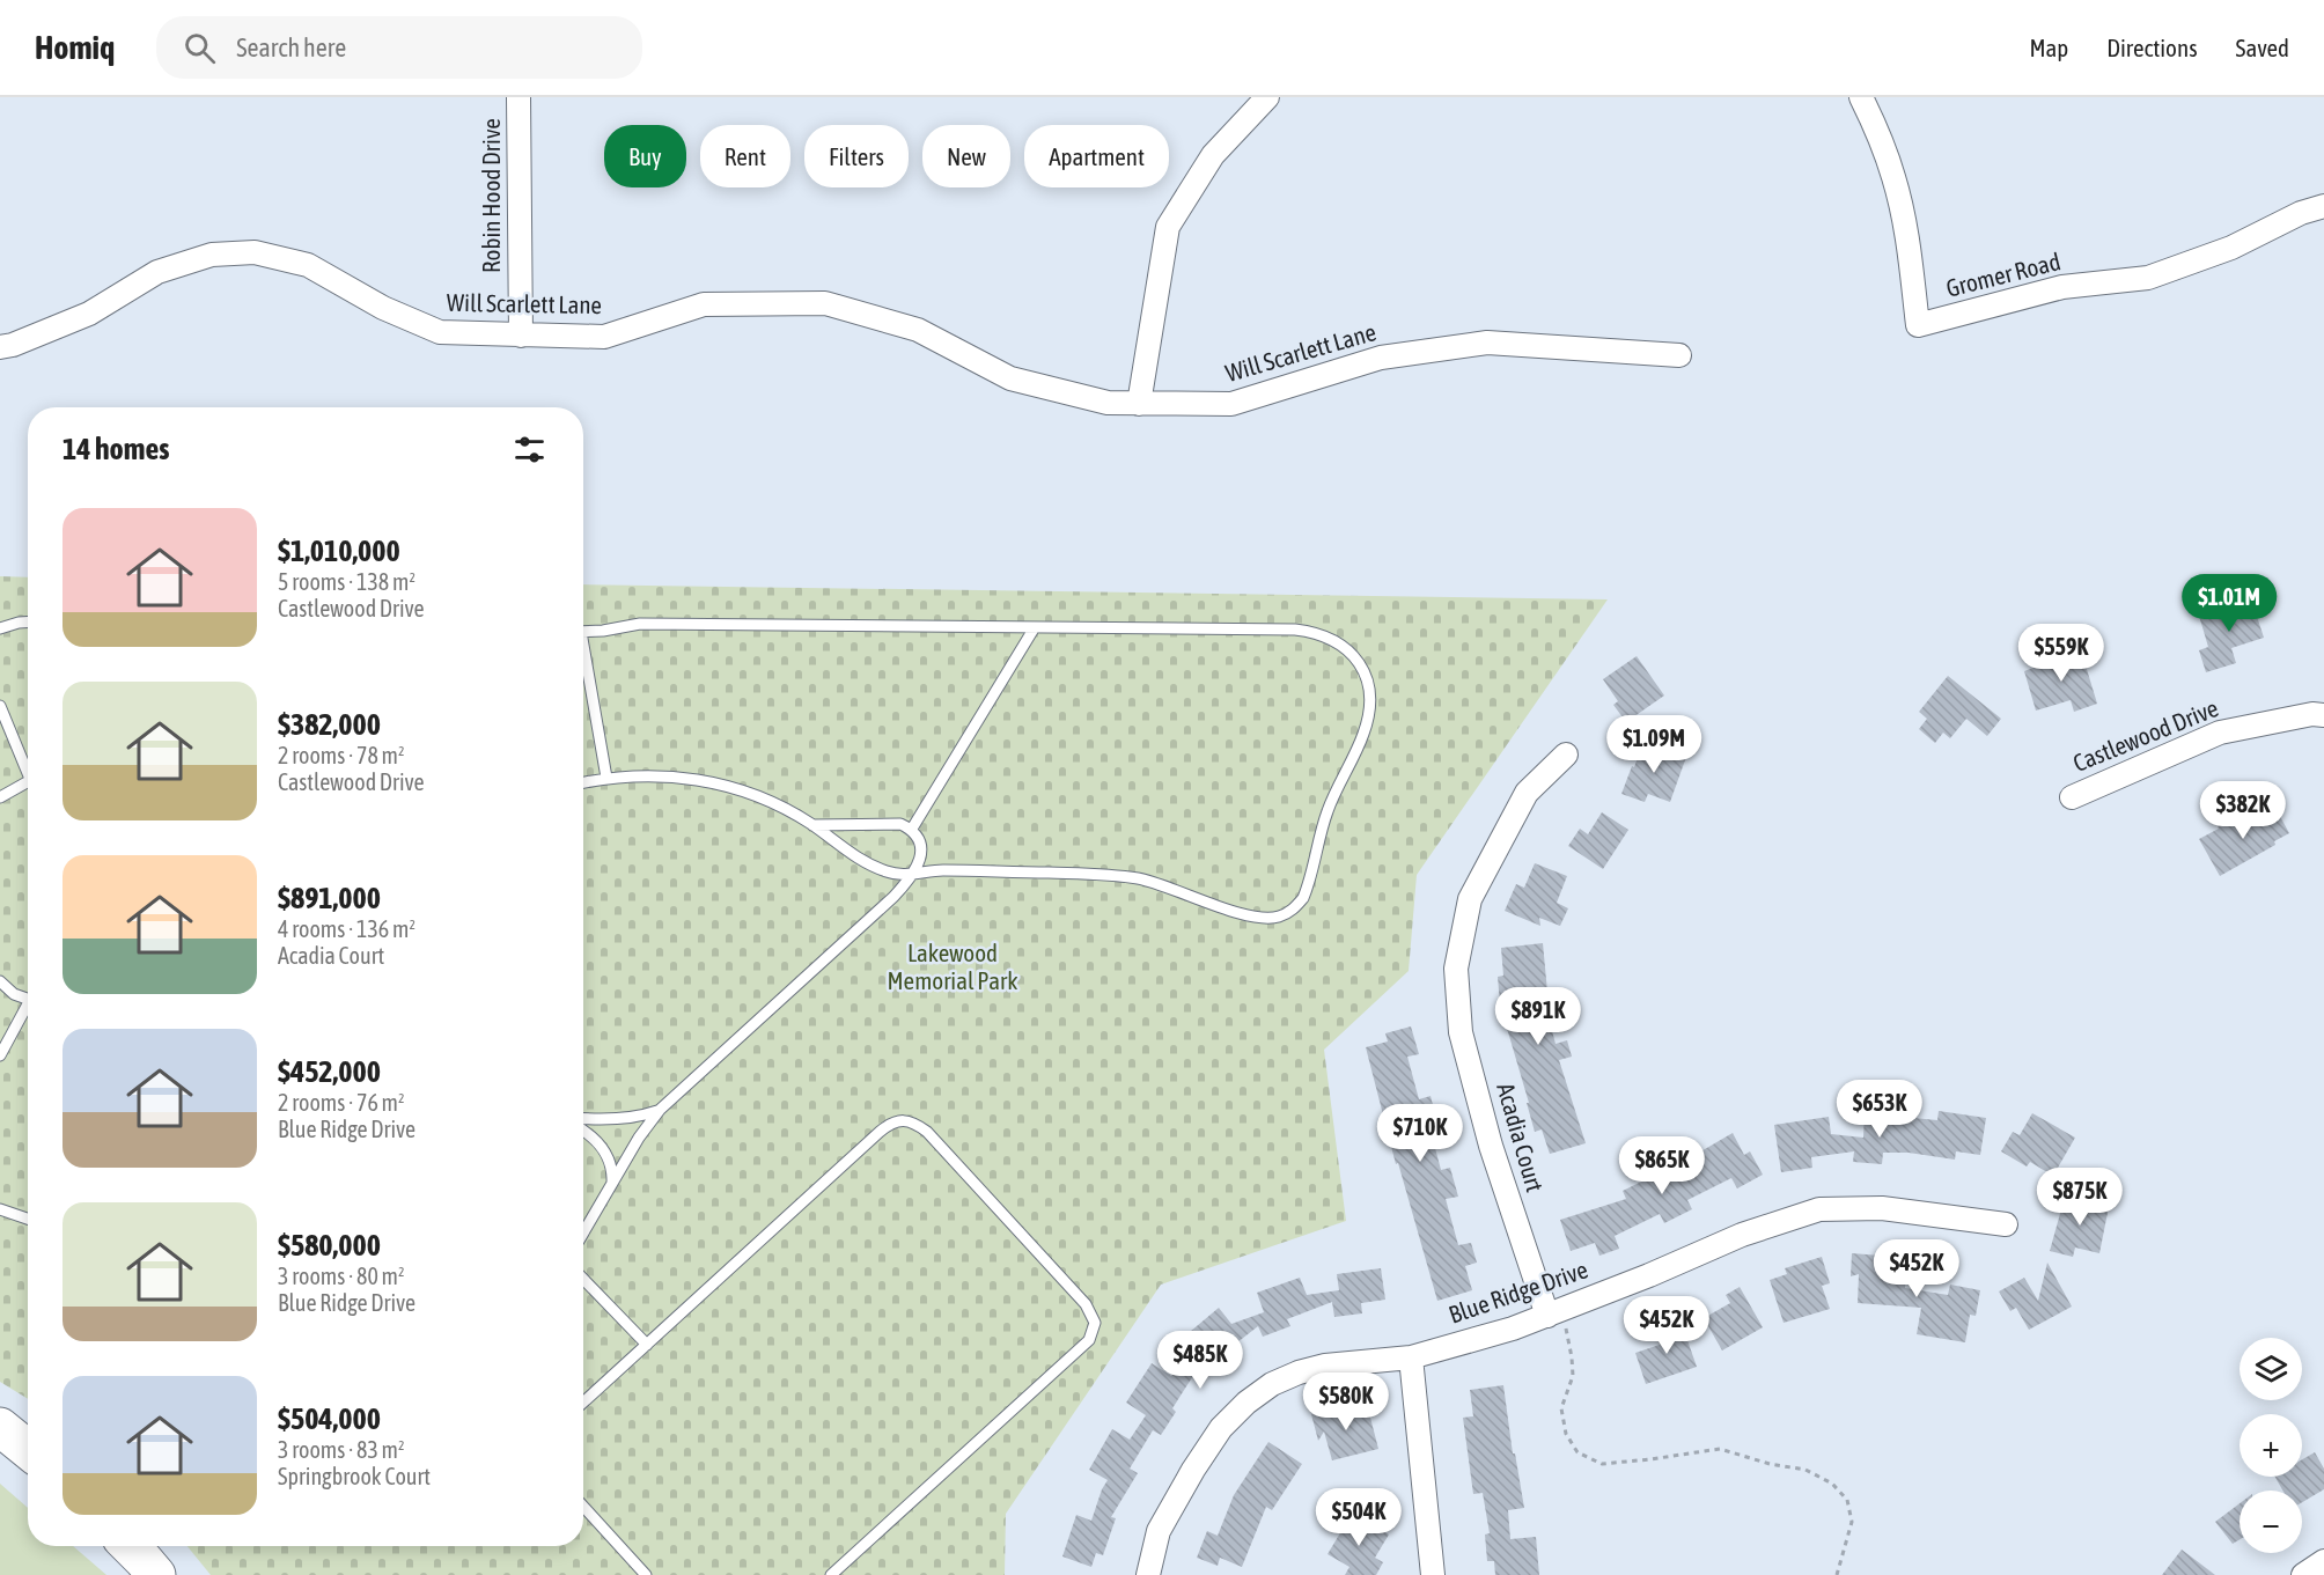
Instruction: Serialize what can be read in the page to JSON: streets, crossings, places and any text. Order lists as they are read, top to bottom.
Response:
{
  "streets": {
    "street": [
      "Robin Hood Drive",
      "Gromer Road",
      "Will Scarlett Lane",
      "Castlewood Drive",
      "Acadia Court",
      "Blue Ridge Drive"
    ]
  },
  "crossings": [
    ["Robin Hood Drive", "Will Scarlett Lane"],
    ["Acadia Court", "Blue Ridge Drive"]
  ],
  "parks": ["Lakewood Memorial Park"],
  "page": {
    "header": "Homiq",
    "search": "Search here",
    "nav": ["Map", "Directions", "Saved"],
    "chip": [
      "Buy",
      "Rent",
      "Filters",
      "New",
      "Apartment"
    ],
    "heading": "14 homes",
    "list": [
      {
        "name": "$1,010,000",
        "note": "5 rooms · 138 m² · Castlewood Drive"
      },
      {
        "name": "$382,000",
        "note": "2 rooms · 78 m² · Castlewood Drive"
      },
      {
        "name": "$891,000",
        "note": "4 rooms · 136 m² · Acadia Court"
      },
      {
        "name": "$452,000",
        "note": "2 rooms · 76 m² · Blue Ridge Drive"
      },
      {
        "name": "$580,000",
        "note": "3 rooms · 80 m² · Blue Ridge Drive"
      },
      {
        "name": "$504,000",
        "note": "3 rooms · 83 m² · Springbrook Court"
      }
    ],
    "price": [
      "$1.01M",
      "$559K",
      "$1.09M",
      "$382K",
      "$891K",
      "$653K",
      "$710K",
      "$865K",
      "$875K",
      "$452K",
      "$452K",
      "$485K",
      "$580K",
      "$504K"
    ],
    "map_buttons": ["+", "−"]
  }
}
